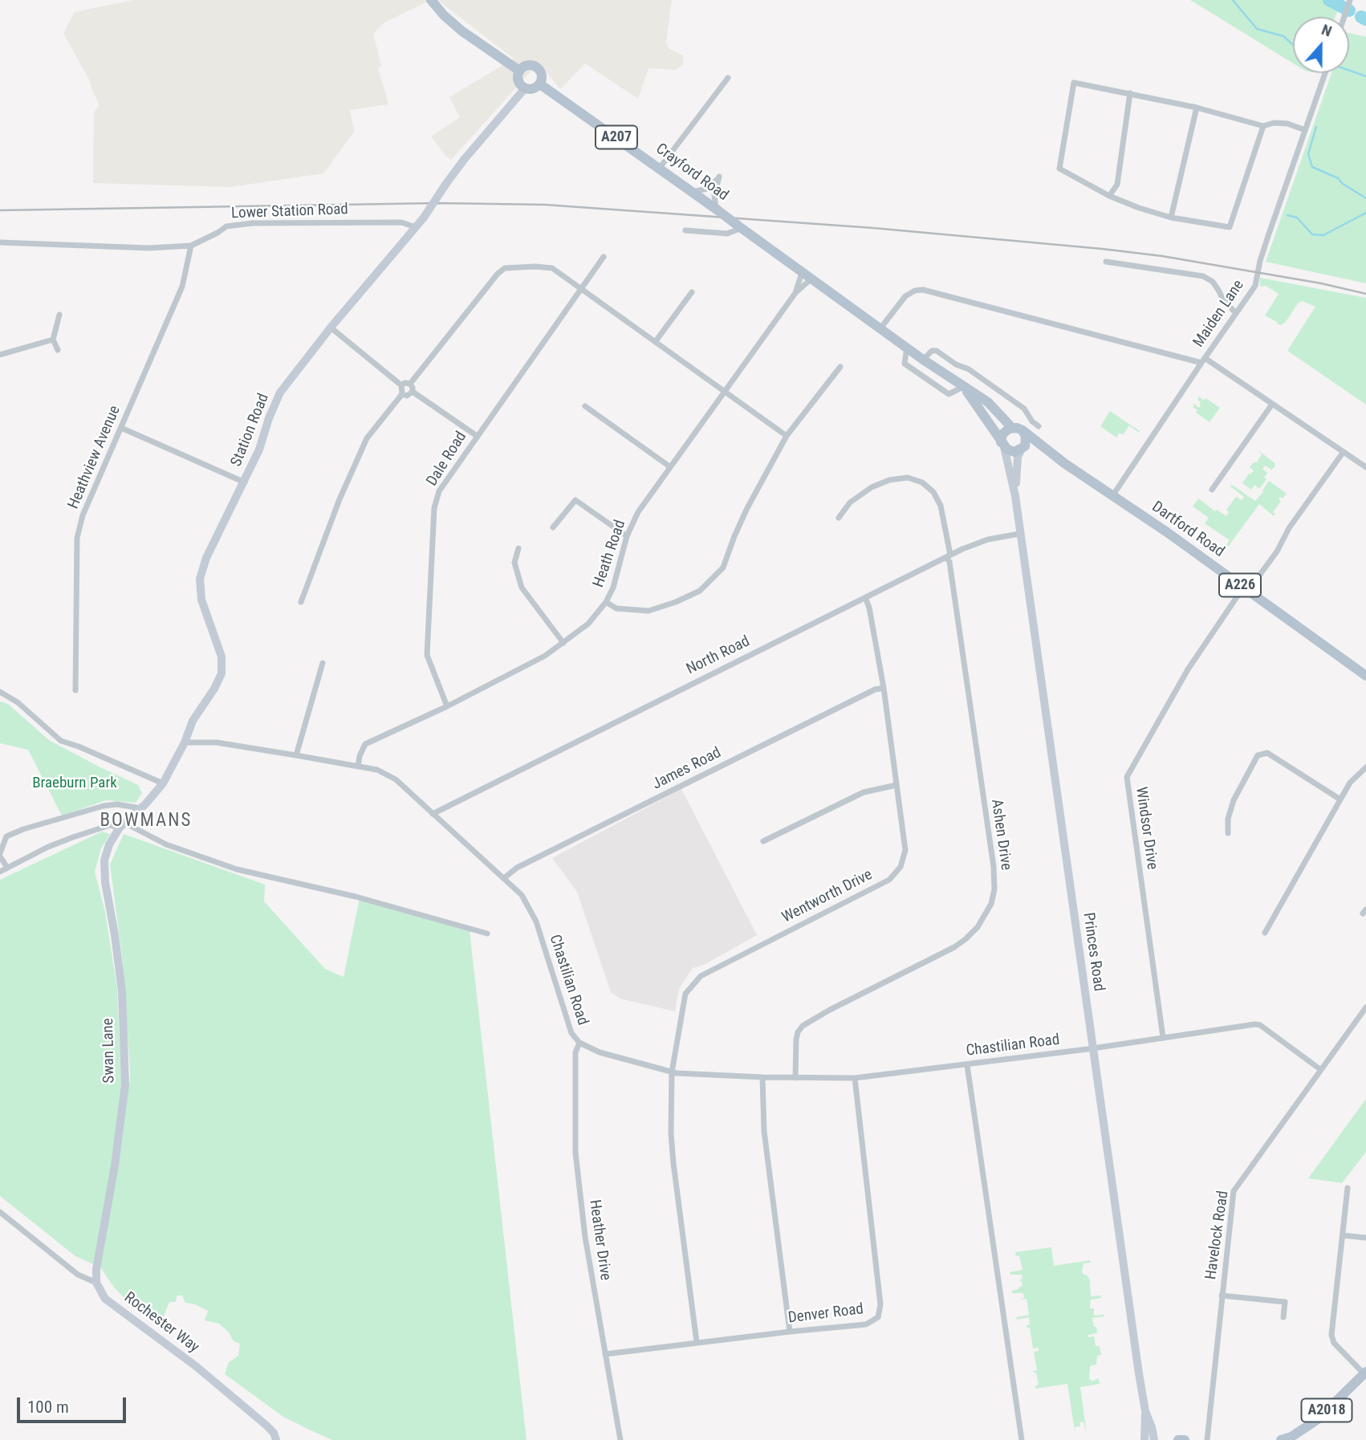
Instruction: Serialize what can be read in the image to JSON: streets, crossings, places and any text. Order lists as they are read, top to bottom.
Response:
{
  "streets": {
    "main road": [
      "A207",
      "Crayford Road",
      "Dartford Road",
      "A226",
      "A2018"
    ],
    "street": [
      "Lower Station Road",
      "Maiden Lane",
      "Station Road",
      "Heathview Avenue",
      "Dale Road",
      "Heath Road",
      "North Road",
      "James Road",
      "Windsor Drive",
      "Ashen Drive",
      "Wentworth Drive",
      "Princes Road",
      "Chastilian Road",
      "Swan Lane",
      "Havelock Road",
      "Heather Drive",
      "Denver Road",
      "Rochester Way"
    ]
  },
  "crossings": [
    ["Crayford Road", "Station Road"],
    ["Crayford Road", "Dartford Road"],
    ["Crayford Road", "Heath Road"],
    ["Crayford Road", "Princes Road"],
    ["Lower Station Road", "Station Road"],
    ["Lower Station Road", "Heathview Avenue"],
    ["Maiden Lane", "Dartford Road"],
    ["Station Road", "Chastilian Road"],
    ["Station Road", "Swan Lane"],
    ["Dale Road", "Heath Road"],
    ["Dartford Road", "Windsor Drive"],
    ["Dartford Road", "Princes Road"],
    ["Heath Road", "Chastilian Road"],
    ["North Road", "Ashen Drive"],
    ["North Road", "Wentworth Drive"],
    ["North Road", "Princes Road"],
    ["North Road", "Chastilian Road"],
    ["James Road", "Wentworth Drive"],
    ["James Road", "Chastilian Road"],
    ["Windsor Drive", "Chastilian Road"],
    ["Ashen Drive", "Chastilian Road"],
    ["Wentworth Drive", "Chastilian Road"],
    ["Wentworth Drive", "Denver Road"],
    ["Princes Road", "Chastilian Road"],
    ["Chastilian Road", "Havelock Road"],
    ["Chastilian Road", "Heather Drive"],
    ["Chastilian Road", "Denver Road"],
    ["Swan Lane", "Rochester Way"],
    ["Heather Drive", "Denver Road"]
  ],
  "districts": ["BOWMANS"],
  "parks": ["Braeburn Park"],
  "scale_bar": "100 m",
  "north": "top"
}
